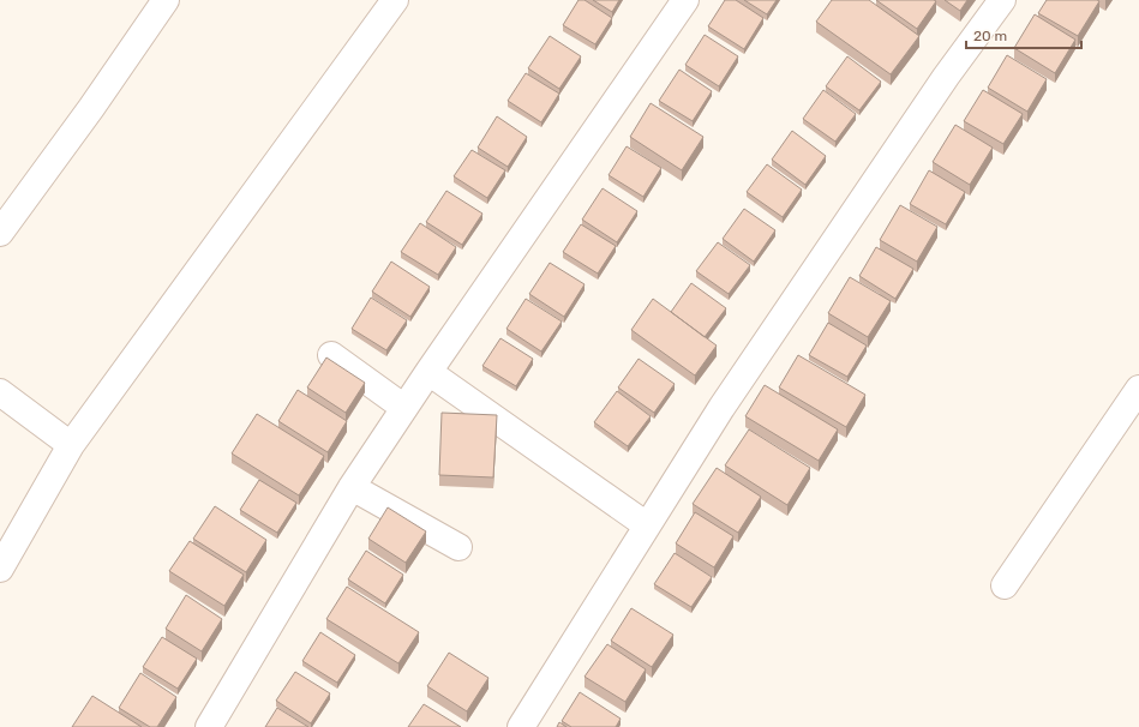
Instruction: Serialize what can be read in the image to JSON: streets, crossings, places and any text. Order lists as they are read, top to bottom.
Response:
{
  "scale_bar": "20 m"
}
